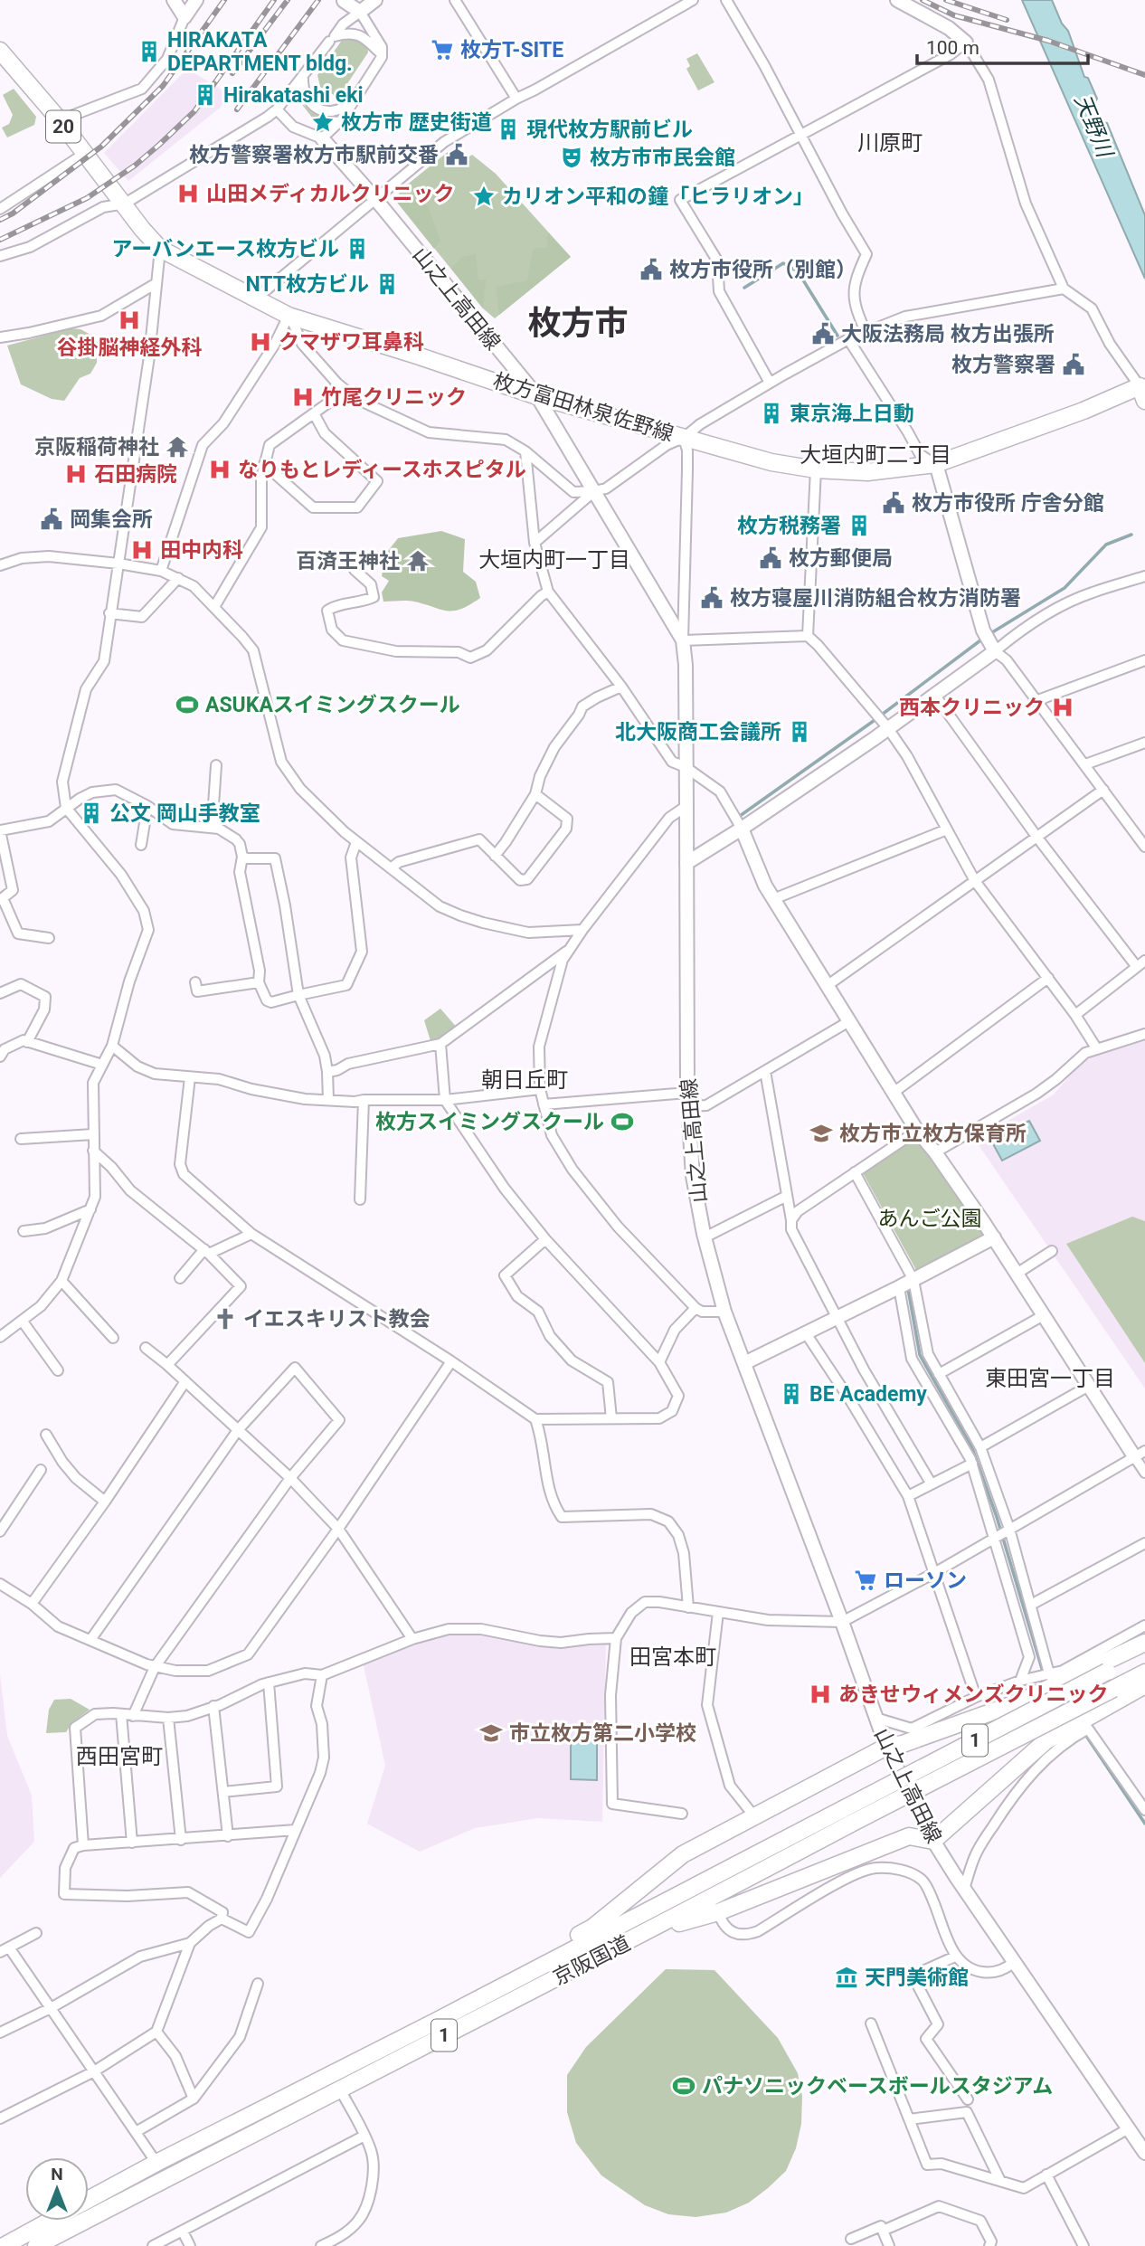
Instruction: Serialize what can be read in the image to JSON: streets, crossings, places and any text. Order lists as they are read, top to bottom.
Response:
{
  "streets": {
    "main road": [
      "20",
      "枚方富田林泉佐野線",
      "1",
      "京阪国道"
    ],
    "street": ["山之上高田線"]
  },
  "crossings": [
    ["山之上高田線", "枚方富田林泉佐野線"],
    ["山之上高田線", "1"],
    ["1", "京阪国道"]
  ],
  "districts": [
    "川原町",
    "枚方市",
    "大垣内町二丁目",
    "大垣内町一丁目",
    "朝日丘町",
    "東田宮一丁目",
    "田宮本町",
    "西田宮町"
  ],
  "water": ["天野川"],
  "parks": ["あんご公園"],
  "places": {
    "supermarket": ["枚方T-SITE", "ローソン"],
    "building": [
      "HIRAKATA DEPARTMENT bldg.",
      "Hirakatashi eki",
      "現代枚方駅前ビル",
      "アーバンエース枚方ビル",
      "NTT枚方ビル",
      "東京海上日動",
      "枚方税務署",
      "北大阪商工会議所",
      "公文 岡山手教室",
      "BE Academy"
    ],
    "place": ["枚方市 歴史街道", "カリオン平和の鐘「ヒラリオン」"],
    "public building": [
      "枚方警察署枚方市駅前交番",
      "枚方市役所（別館）",
      "大阪法務局 枚方出張所",
      "枚方警察署",
      "枚方市役所 庁舎分館",
      "岡集会所",
      "枚方郵便局",
      "枚方寝屋川消防組合枚方消防署"
    ],
    "theatre": ["枚方市市民会館"],
    "hospital": [
      "山田メディカルクリニック",
      "谷掛脳神経外科",
      "クマザワ耳鼻科",
      "竹尾クリニック",
      "なりもとレディースホスピタル",
      "石田病院",
      "田中内科",
      "西本クリニック",
      "あきせウィメンズクリニック"
    ],
    "temple": ["京阪稲荷神社", "百済王神社"],
    "sports": ["ASUKAスイミングスクール", "枚方スイミングスクール", "パナソニックベースボールスタジアム"],
    "school or university": ["枚方市立枚方保育所", "市立枚方第二小学校"],
    "church": ["イエスキリスト教会"],
    "museum": ["天門美術館"]
  },
  "scale_bar": "100 m",
  "north": "top"
}
